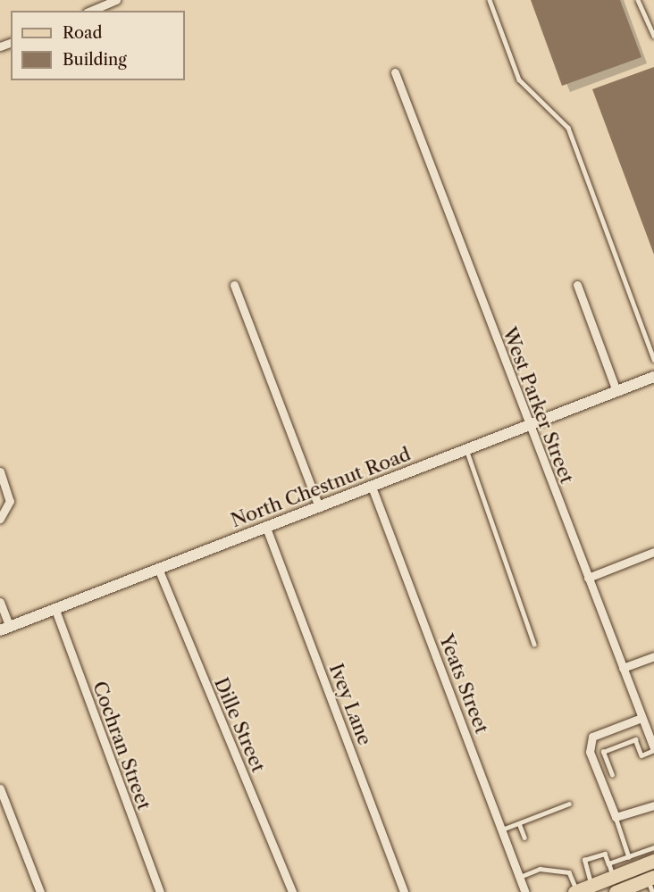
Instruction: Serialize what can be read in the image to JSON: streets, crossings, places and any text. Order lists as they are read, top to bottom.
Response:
{
  "streets": {
    "street": [
      "West Parker Street",
      "North Chestnut Road",
      "Yeats Street",
      "Ivey Lane",
      "Dille Street",
      "Cochran Street"
    ]
  },
  "crossings": [
    ["West Parker Street", "North Chestnut Road"],
    ["North Chestnut Road", "Yeats Street"],
    ["North Chestnut Road", "Ivey Lane"],
    ["North Chestnut Road", "Dille Street"],
    ["North Chestnut Road", "Cochran Street"]
  ],
  "legend": ["Road", "Building"]
}
